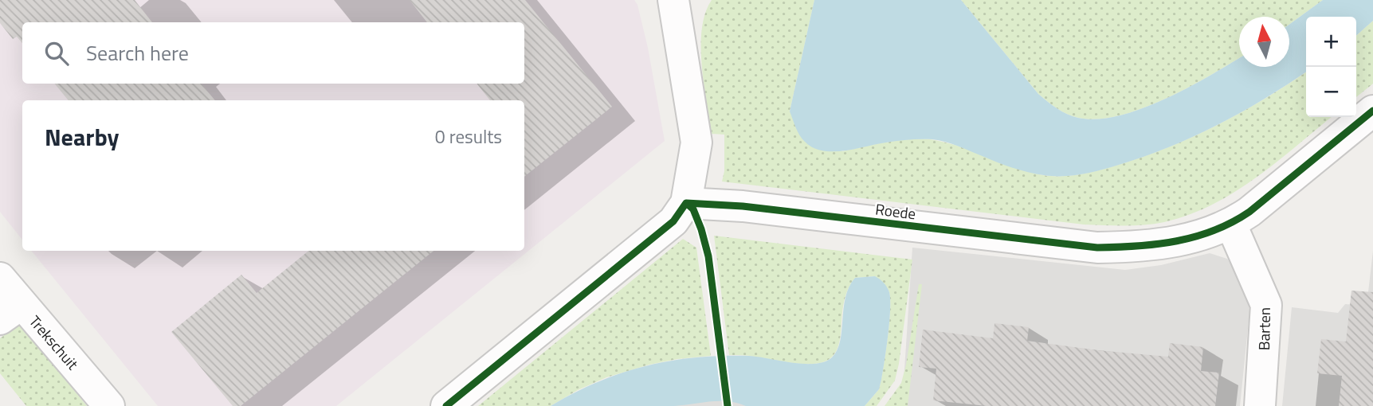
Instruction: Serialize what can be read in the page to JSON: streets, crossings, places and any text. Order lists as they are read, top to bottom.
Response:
{
  "streets": {
    "street": ["Roede", "Barten", "Trekschuit"]
  },
  "crossings": [
    ["Roede", "Barten"]
  ],
  "north": "top",
  "page": {
    "map_buttons": ["+", "−"],
    "search": "Search here",
    "heading": ["Nearby", "0 results"]
  }
}
